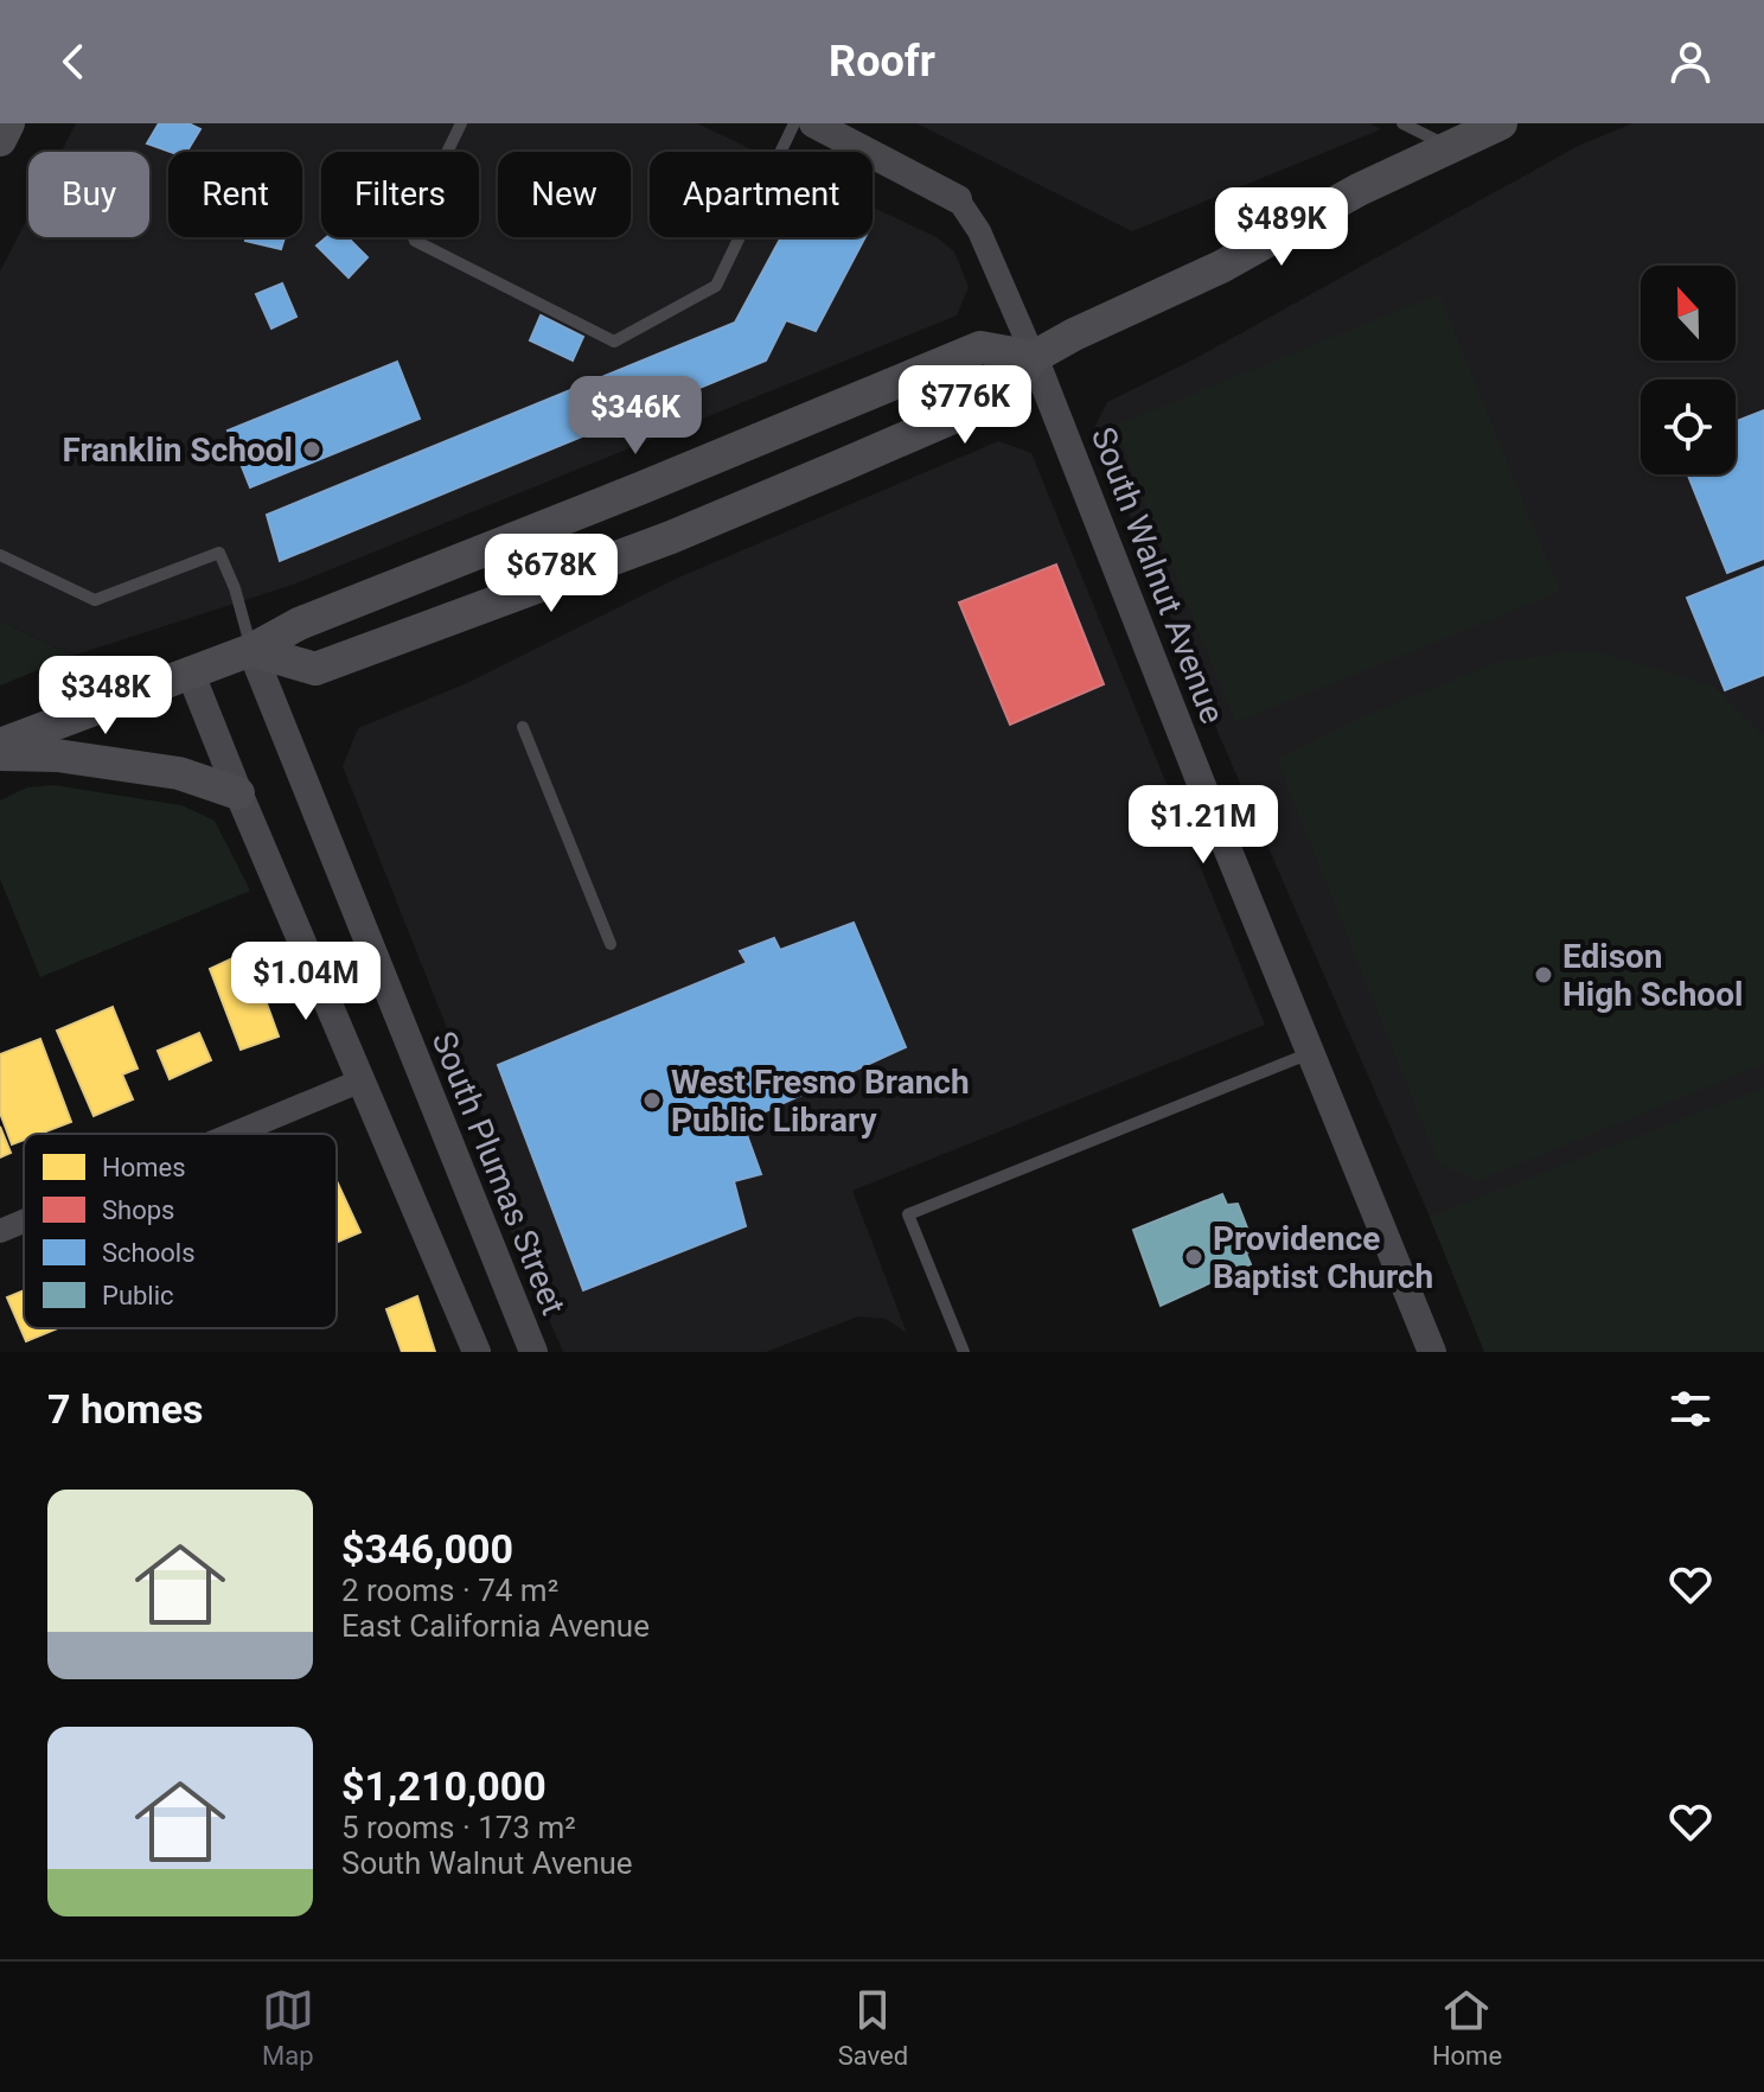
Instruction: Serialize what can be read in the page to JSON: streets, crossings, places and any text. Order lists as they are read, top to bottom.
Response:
{
  "streets": {
    "street": ["South Walnut Avenue", "South Plumas Street"]
  },
  "places": [
    "Franklin School",
    "Edison High School",
    "West Fresno Branch Public Library",
    "Providence Baptist Church"
  ],
  "legend": [
    "Homes",
    "Shops",
    "Schools",
    "Public"
  ],
  "north": "top",
  "page": {
    "header": "Roofr",
    "chip": [
      "Buy",
      "Rent",
      "Filters",
      "New",
      "Apartment"
    ],
    "price": [
      "$489K",
      "$776K",
      "$346K",
      "$678K",
      "$348K",
      "$1.21M",
      "$1.04M"
    ],
    "heading": "7 homes",
    "list": [
      {
        "name": "$346,000",
        "note": "2 rooms · 74 m² · East California Avenue"
      },
      {
        "name": "$1,210,000",
        "note": "5 rooms · 173 m² · South Walnut Avenue"
      }
    ],
    "tabs": ["Map", "Saved", "Home"]
  }
}
